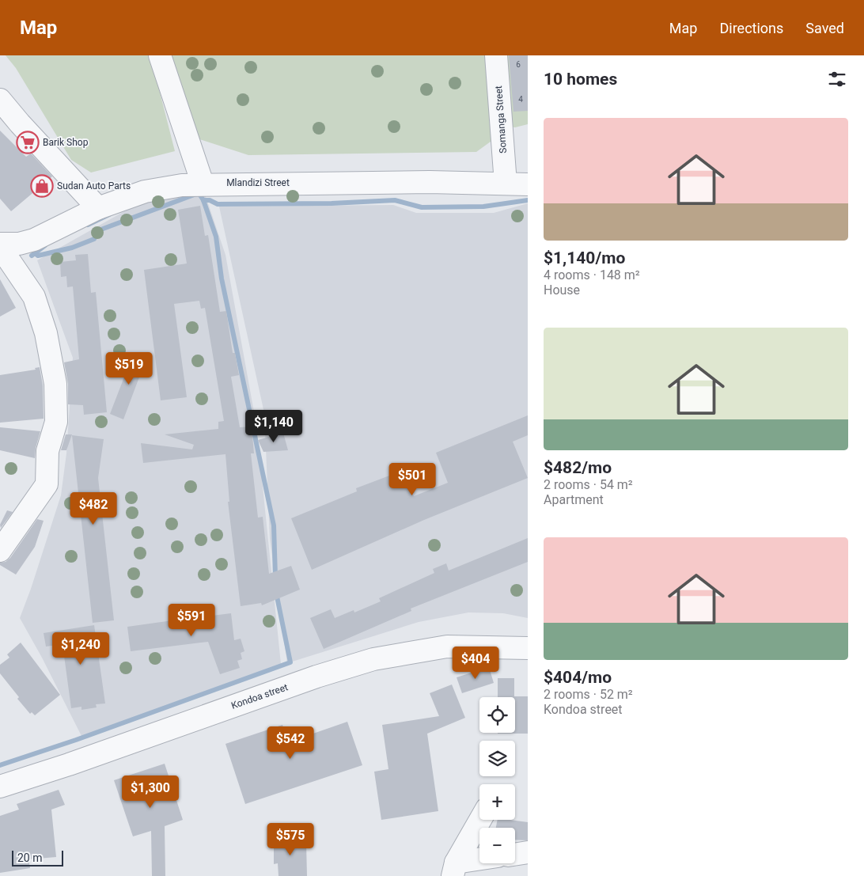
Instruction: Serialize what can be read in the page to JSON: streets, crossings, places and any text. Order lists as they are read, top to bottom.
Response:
{
  "streets": {
    "street": ["Somanga Street", "Mlandizi Street", "Kondoa street"]
  },
  "crossings": [
    ["Somanga Street", "Mlandizi Street"]
  ],
  "places": {
    "supermarket": ["Barik Shop"],
    "shop": ["Sudan Auto Parts"]
  },
  "house_numbers": ["6", "4"],
  "scale_bar": "20 m",
  "page": {
    "header": "Map",
    "nav": ["Map", "Directions", "Saved"],
    "heading": "10 homes",
    "list": [
      {
        "name": "$1,140/mo",
        "note": "4 rooms · 148 m² · House"
      },
      {
        "name": "$482/mo",
        "note": "2 rooms · 54 m² · Apartment"
      },
      {
        "name": "$404/mo",
        "note": "2 rooms · 52 m² · Kondoa street"
      }
    ],
    "price": [
      "$519",
      "$1,140",
      "$501",
      "$482",
      "$591",
      "$1,240",
      "$404",
      "$542",
      "$1,300",
      "$575"
    ],
    "map_buttons": ["+", "−"],
    "scale": "20 m"
  }
}
